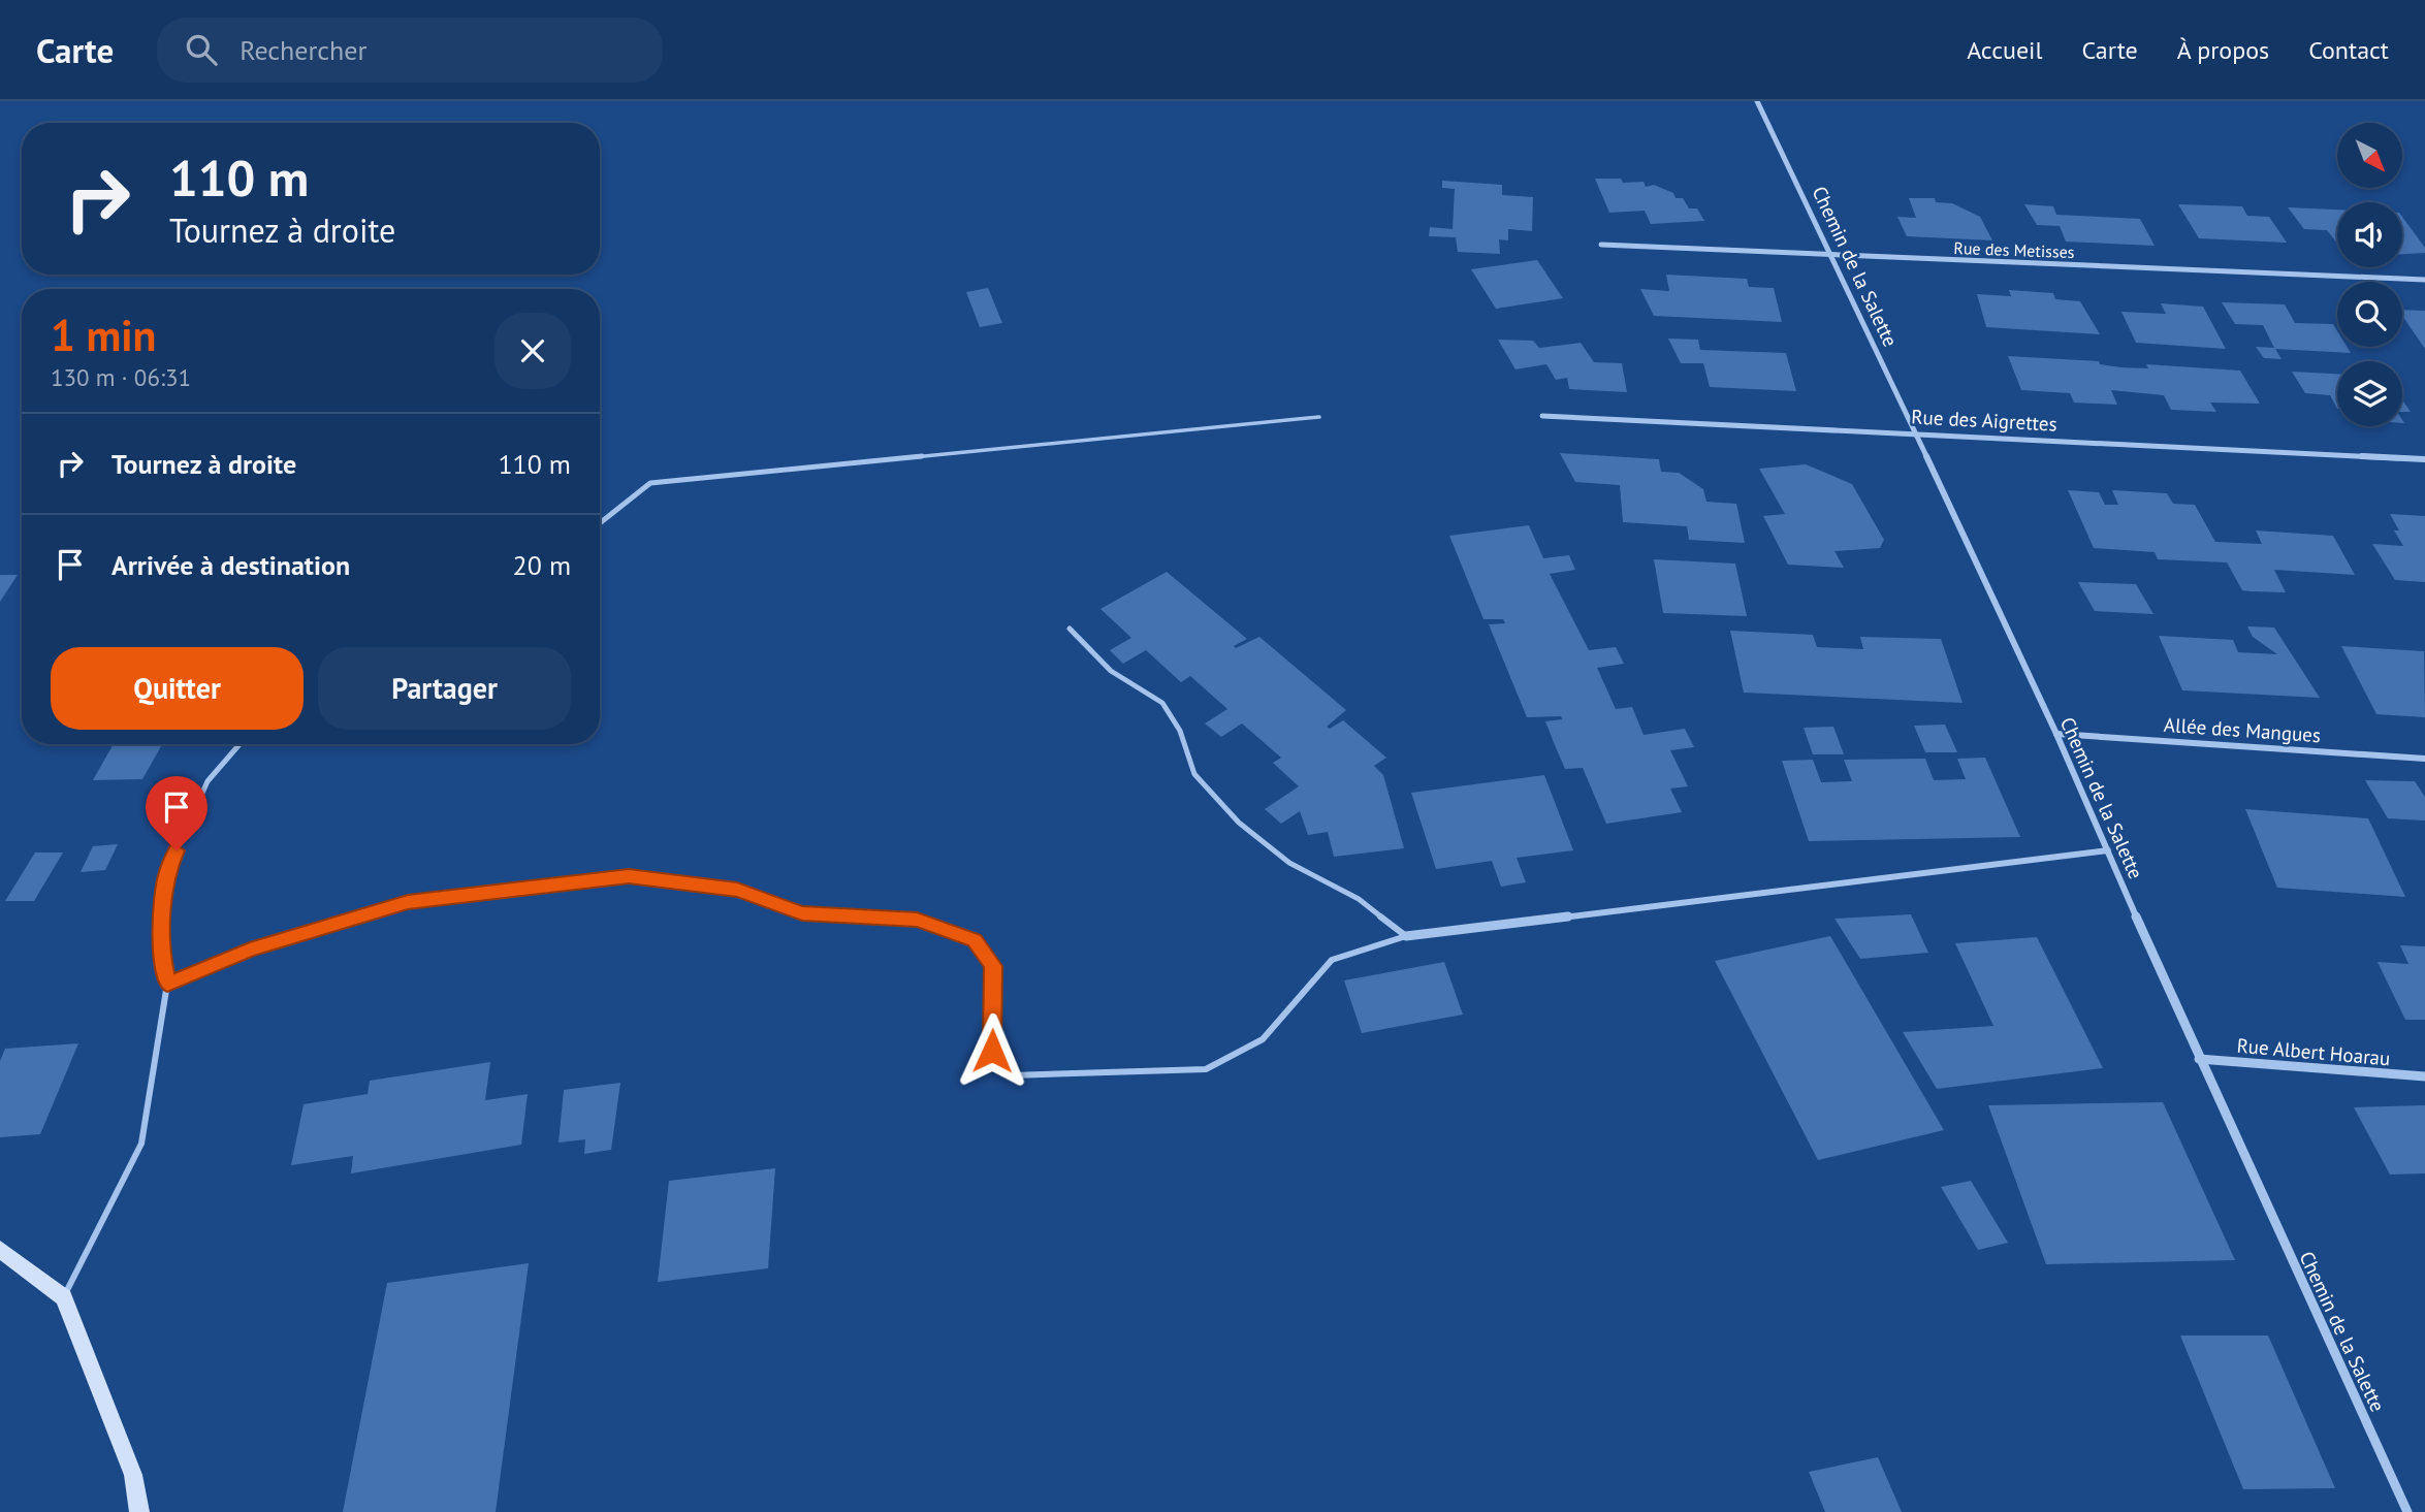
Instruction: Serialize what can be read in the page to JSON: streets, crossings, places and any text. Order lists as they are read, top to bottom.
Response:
{
  "streets": {
    "street": [
      "Rue des Metisses",
      "Chemin de la Salette",
      "Rue des Aigrettes",
      "Allée des Mangues",
      "Rue Albert Hoarau"
    ]
  },
  "crossings": [
    ["Rue des Metisses", "Chemin de la Salette"],
    ["Chemin de la Salette", "Rue des Aigrettes"],
    ["Chemin de la Salette", "Allée des Mangues"],
    ["Chemin de la Salette", "Rue Albert Hoarau"]
  ],
  "north": "bottom right",
  "page": {
    "header": "Carte",
    "search": "Rechercher",
    "nav": [
      "Accueil",
      "Carte",
      "À propos",
      "Contact"
    ],
    "turn": ["110 m", "Tournez à droite"],
    "heading": ["1 min", "130 m · 06:31"],
    "list": [
      {
        "name": "Tournez à droite",
        "value": "110 m"
      },
      {
        "name": "Arrivée à destination",
        "value": "20 m"
      }
    ],
    "buttons": ["Quitter", "Partager"]
  }
}
